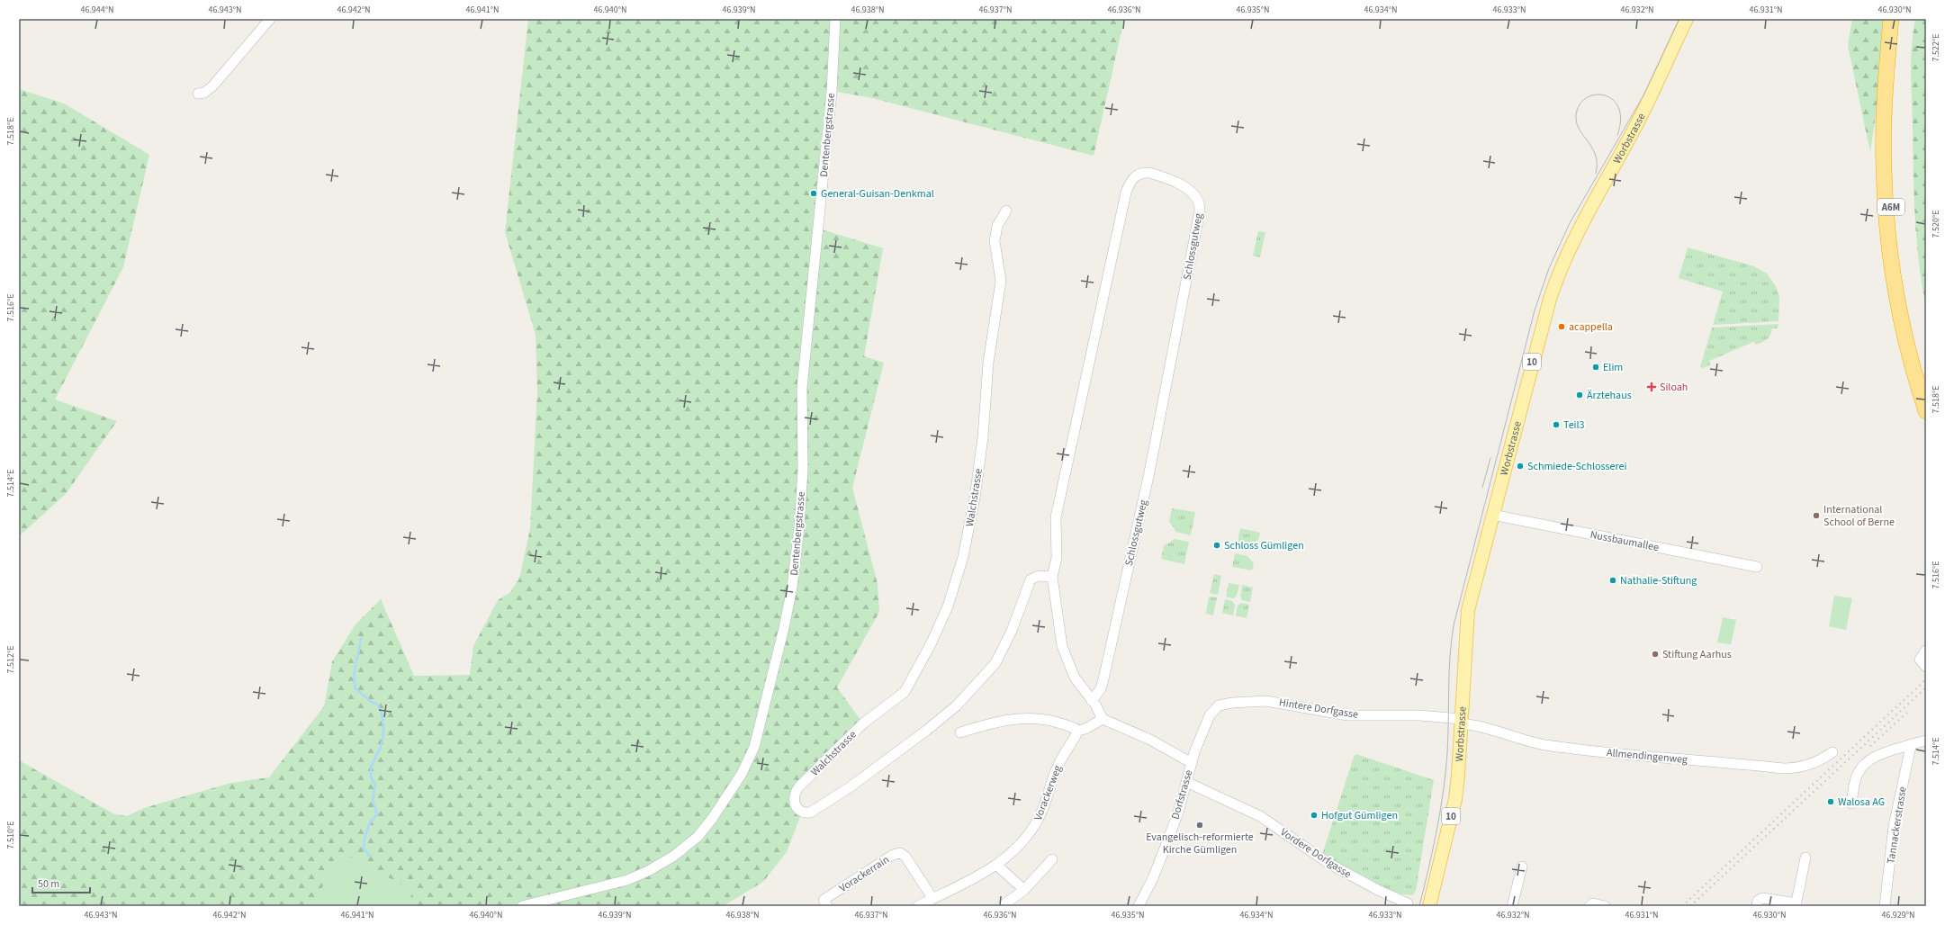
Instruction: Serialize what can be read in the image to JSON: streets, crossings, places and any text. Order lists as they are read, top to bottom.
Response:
{
  "streets": {
    "highway": ["A6M"],
    "main road": ["Worbstrasse", "10"],
    "street": [
      "Dentenbergstrasse",
      "Schlossgutweg",
      "Walchstrasse",
      "Nussbaumallee",
      "Hintere Dorfgasse",
      "Allmendingenweg",
      "Vorackerweg",
      "Dorfstrasse",
      "Tannackerstrasse",
      "Vordere Dorfgasse",
      "Vorackerrain"
    ]
  },
  "crossings": [
    ["Worbstrasse", "Nussbaumallee"],
    ["Worbstrasse", "Hintere Dorfgasse"],
    ["Worbstrasse", "Allmendingenweg"],
    ["Schlossgutweg", "Walchstrasse"],
    ["Hintere Dorfgasse", "Allmendingenweg"],
    ["Hintere Dorfgasse", "Dorfstrasse"],
    ["Vorackerweg", "Vorackerrain"],
    ["Dorfstrasse", "Vordere Dorfgasse"]
  ],
  "places": {
    "other": [
      "General-Guisan-Denkmal",
      "acappella",
      "Elim",
      "Ärztehaus",
      "Teil3",
      "Schmiede-Schlosserei",
      "International School of Berne",
      "Schloss Gümligen",
      "Nathalie-Stiftung",
      "Stiftung Aarhus",
      "Walosa AG",
      "Hofgut Gümligen",
      "Evangelisch-reformierte Kirche Gümligen"
    ],
    "health": ["Siloah"]
  },
  "scale_bar": "50 m",
  "coordinates": [
    "46.944°N",
    "46.943°N",
    "46.942°N",
    "46.941°N",
    "46.940°N",
    "46.939°N",
    "46.938°N",
    "46.937°N",
    "46.936°N",
    "46.935°N",
    "46.934°N",
    "46.933°N",
    "46.932°N",
    "46.931°N",
    "46.930°N",
    "7.522°E",
    "7.518°E",
    "7.520°E",
    "7.516°E",
    "7.514°E",
    "7.512°E",
    "7.510°E",
    "46.929°N"
  ]
}
